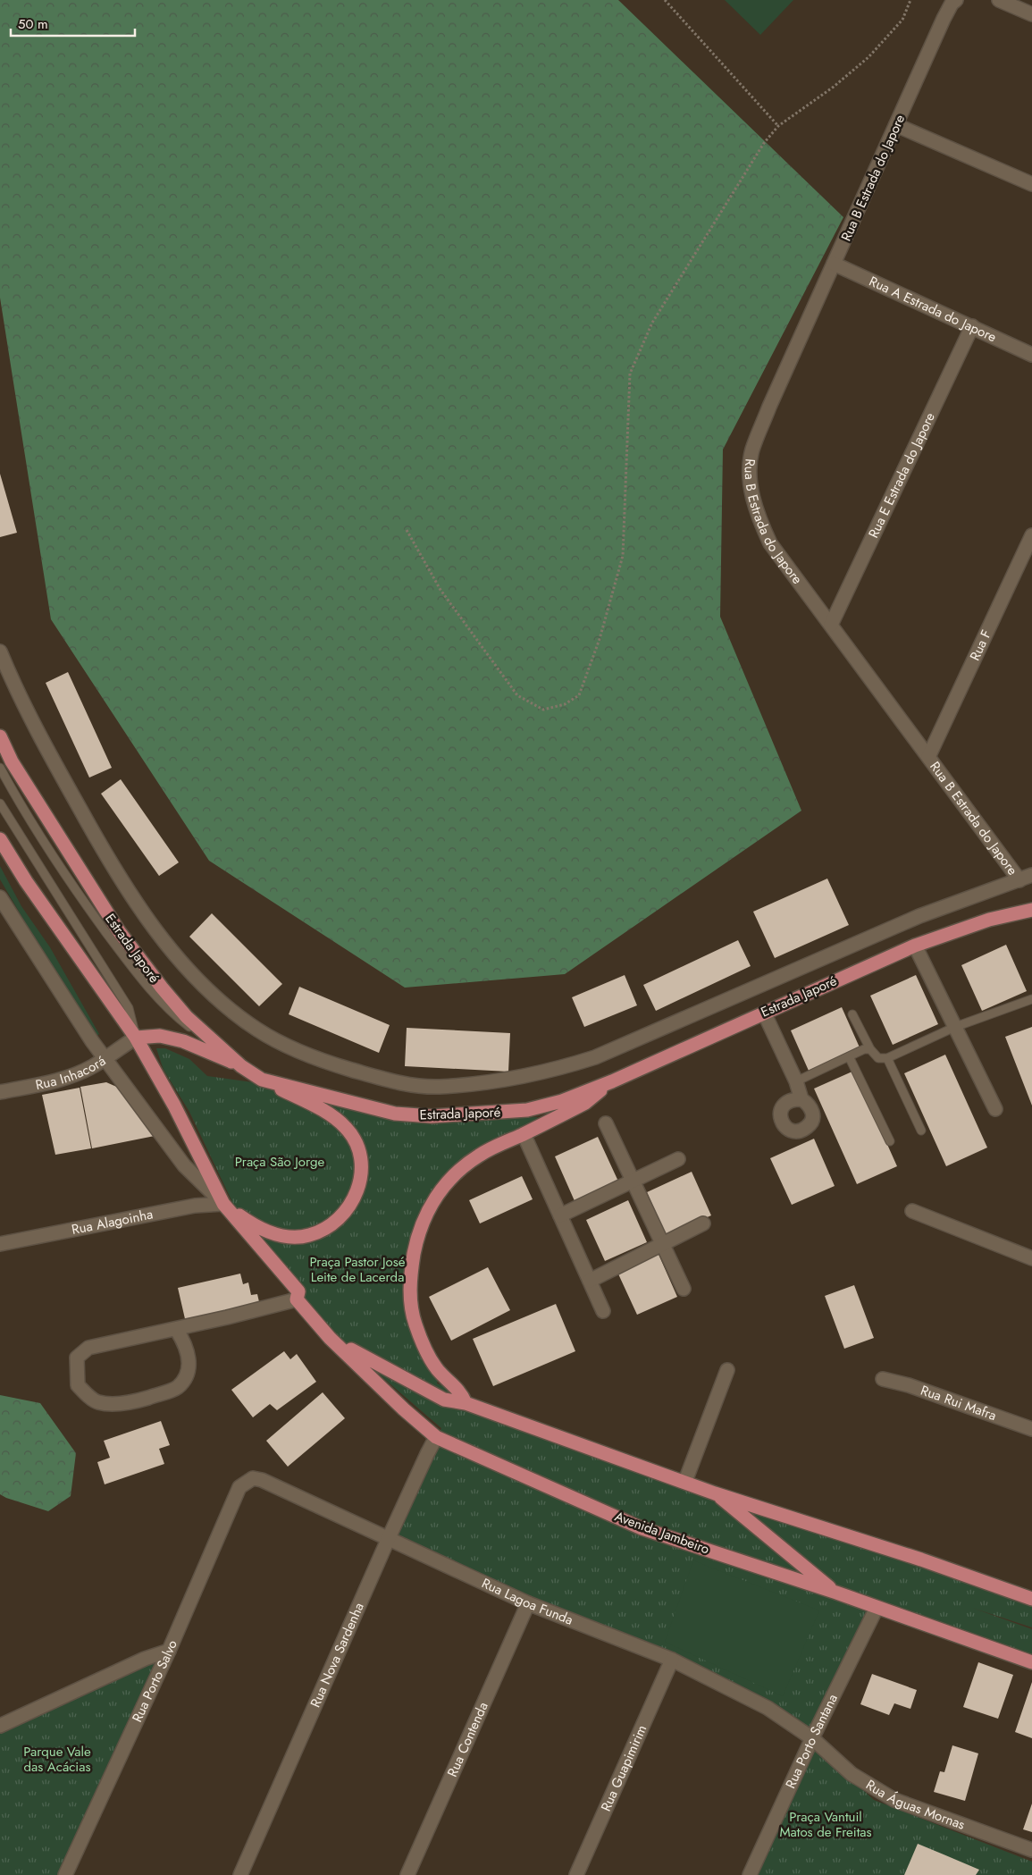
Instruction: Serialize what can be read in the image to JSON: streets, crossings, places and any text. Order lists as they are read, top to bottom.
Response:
{
  "streets": {
    "main road": ["Estrada Japoré", "Avenida Jambeiro"],
    "street": [
      "Rua B Estrada do Japore",
      "Rua A Estrada do Japore",
      "Rua E Estrada do Japore",
      "Rua F",
      "Rua Inhacorá",
      "Rua Alagoinha",
      "Rua Rui Mafra",
      "Rua Lagoa Funda",
      "Rua Nova Sardenha",
      "Rua Porto Salvo",
      "Rua Contenda",
      "Rua Porto Santana",
      "Rua Guapimirim",
      "Rua Águas Mornas"
    ]
  },
  "crossings": [
    ["Rua B Estrada do Japore", "Rua A Estrada do Japore"],
    ["Rua B Estrada do Japore", "Rua E Estrada do Japore"],
    ["Rua B Estrada do Japore", "Rua F"],
    ["Rua A Estrada do Japore", "Rua E Estrada do Japore"],
    ["Avenida Jambeiro", "Rua Nova Sardenha"],
    ["Avenida Jambeiro", "Rua Porto Santana"],
    ["Rua Lagoa Funda", "Rua Nova Sardenha"],
    ["Rua Lagoa Funda", "Rua Porto Salvo"],
    ["Rua Lagoa Funda", "Rua Contenda"],
    ["Rua Lagoa Funda", "Rua Porto Santana"],
    ["Rua Lagoa Funda", "Rua Guapimirim"],
    ["Rua Lagoa Funda", "Rua Águas Mornas"],
    ["Rua Porto Santana", "Rua Águas Mornas"]
  ],
  "parks": [
    "Praça São Jorge",
    "Praça Pastor José Leite de Lacerda",
    "Parque Vale das Acácias",
    "Praça Vantuil Matos de Freitas"
  ],
  "scale_bar": "50 m"
}
